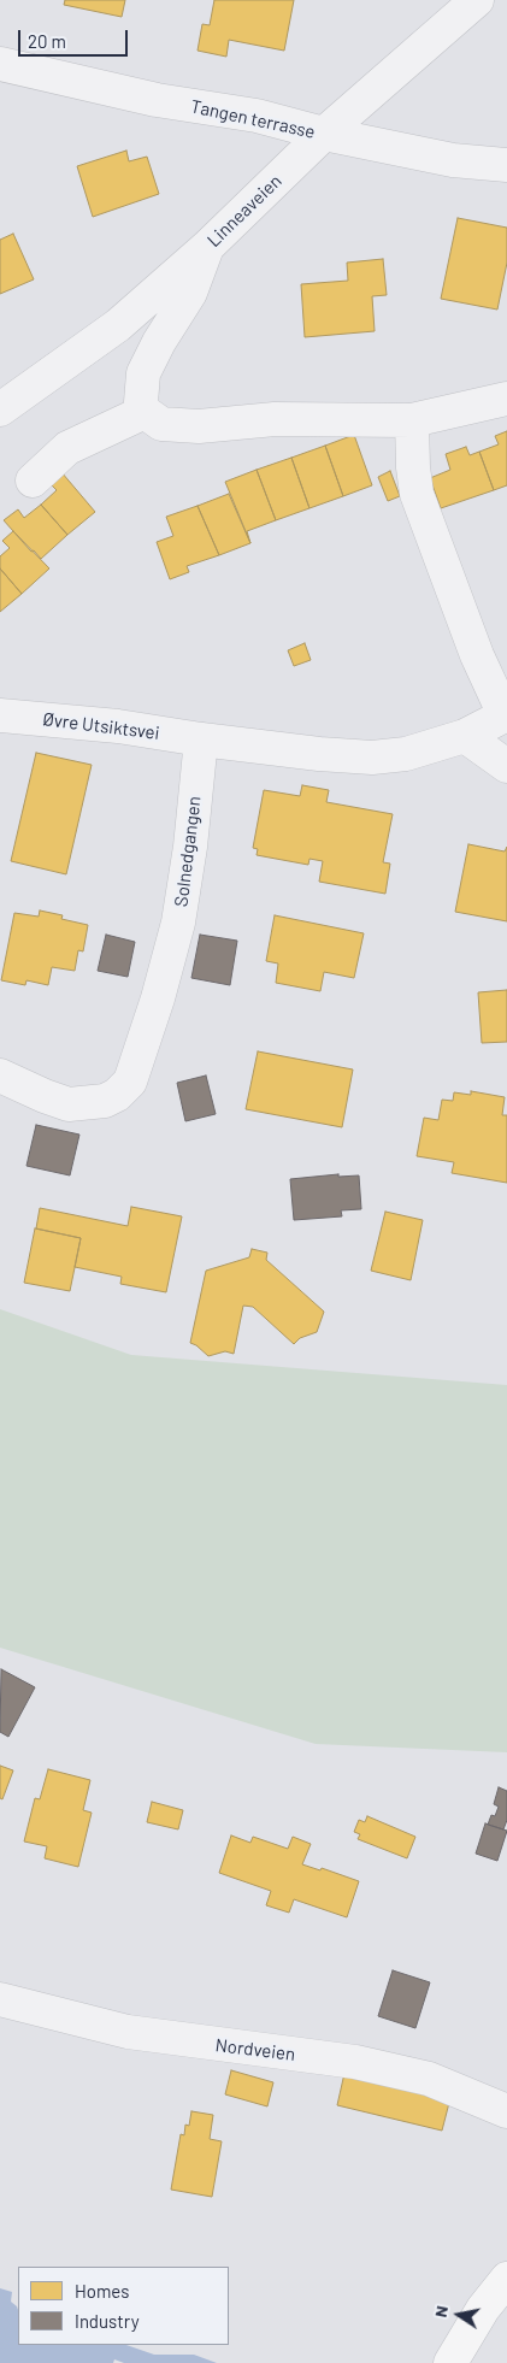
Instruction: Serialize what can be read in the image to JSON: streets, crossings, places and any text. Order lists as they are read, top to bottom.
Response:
{
  "streets": {
    "street": [
      "Tangen terrasse",
      "Linneaveien",
      "Øvre Utsiktsvei",
      "Solnedgangen",
      "Nordveien"
    ]
  },
  "crossings": [
    ["Tangen terrasse", "Linneaveien"],
    ["Øvre Utsiktsvei", "Solnedgangen"]
  ],
  "legend": ["Homes", "Industry"],
  "scale_bar": "20 m",
  "north": "left"
}
